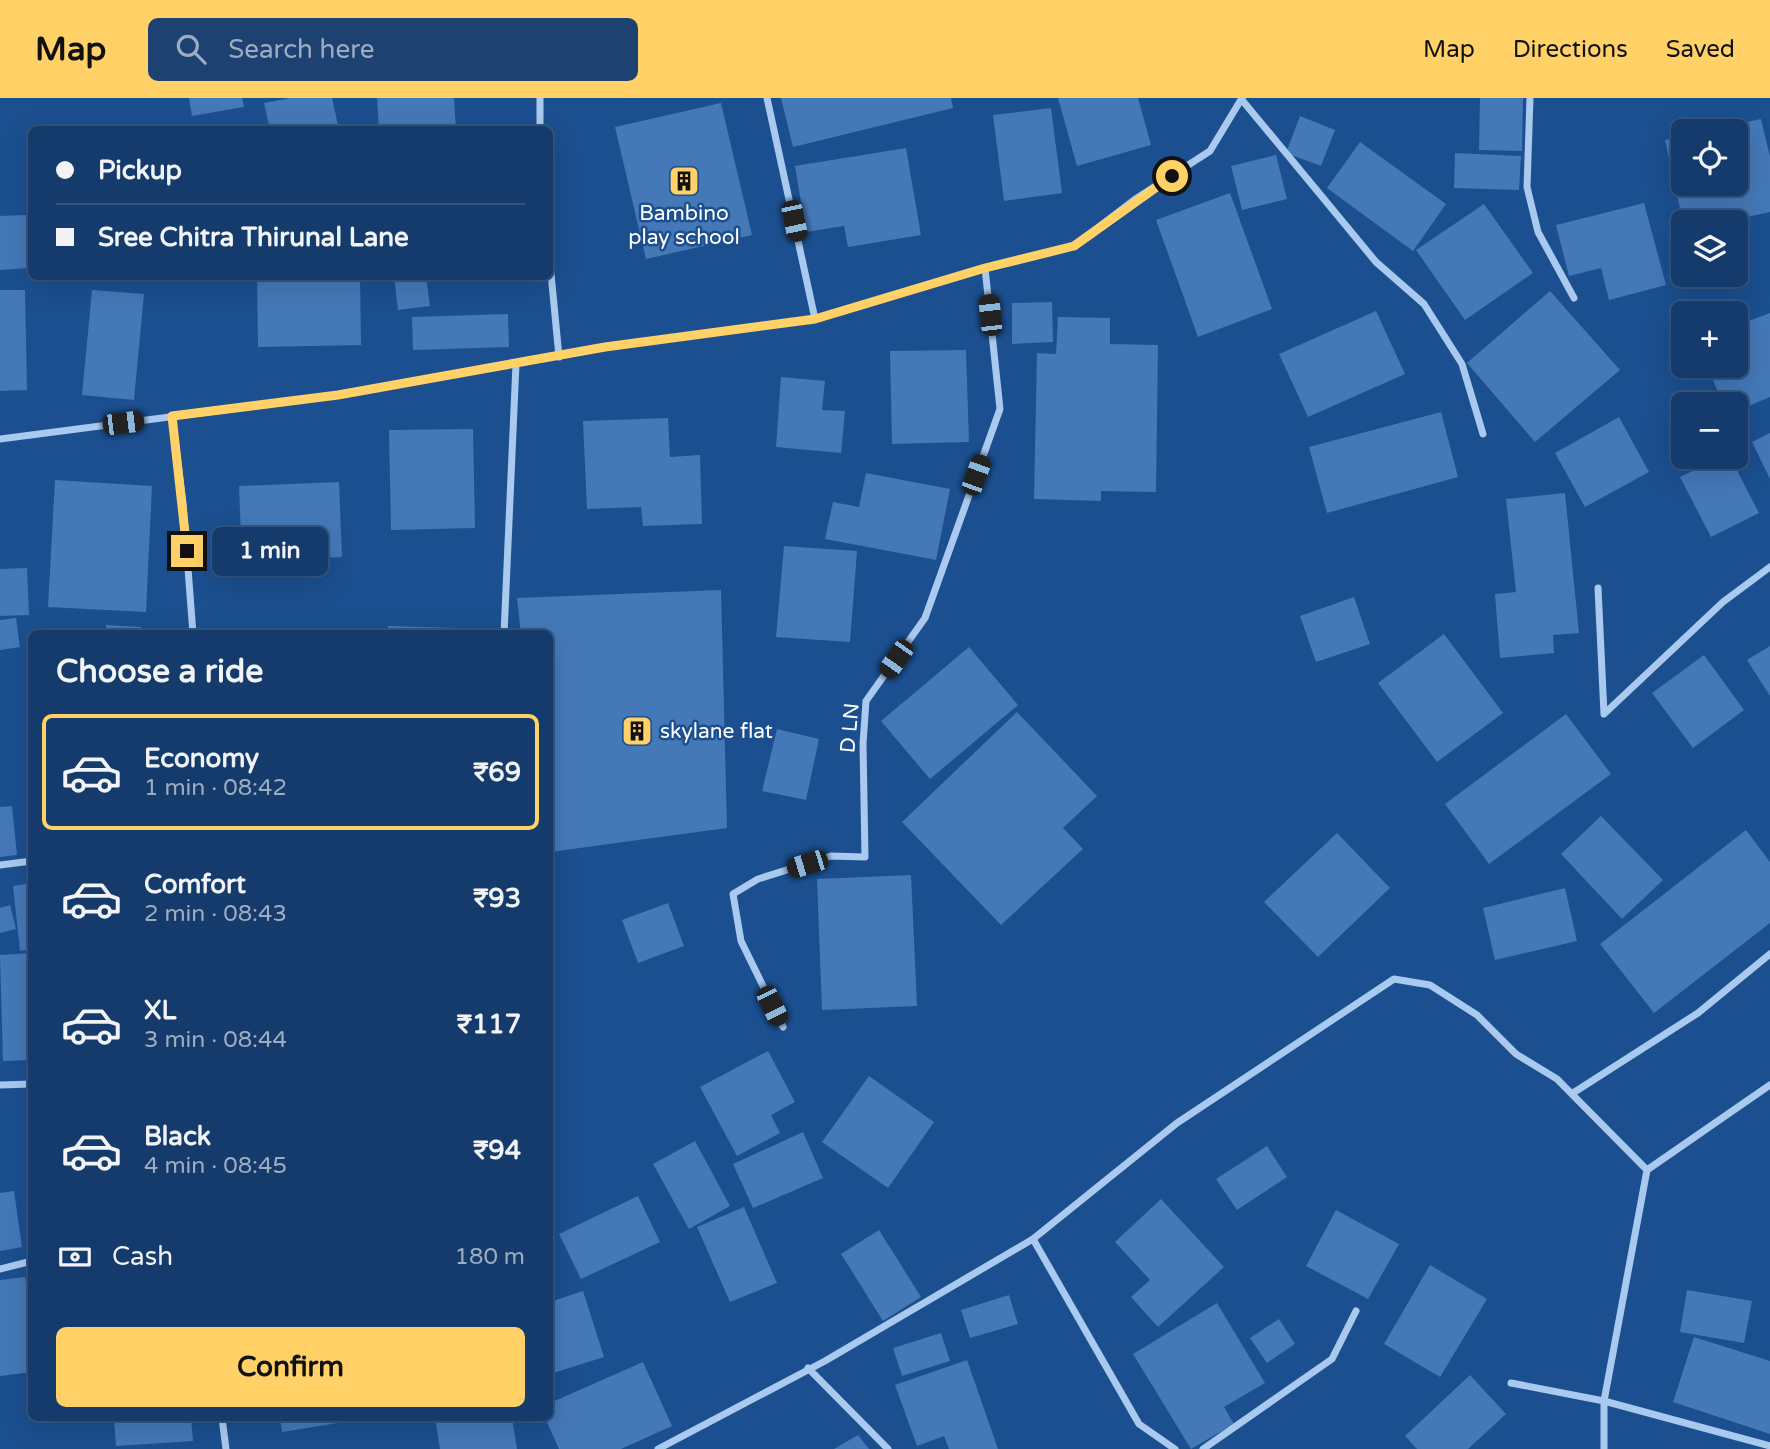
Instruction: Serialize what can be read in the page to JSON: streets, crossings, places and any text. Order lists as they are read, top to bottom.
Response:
{
  "streets": {
    "street": ["D LN"]
  },
  "places": {
    "building": ["Bambino play school", "skylane flat"]
  },
  "page": {
    "header": "Map",
    "search": "Search here",
    "nav": ["Map", "Directions", "Saved"],
    "map_buttons": ["+", "−"],
    "banner": ["Pickup", "Sree Chitra Thirunal Lane"],
    "bubble": "1 min",
    "heading": "Choose a ride",
    "list": [
      {
        "name": "Economy",
        "note": "1 min · 08:42",
        "value": "₹69"
      },
      {
        "name": "Comfort",
        "note": "2 min · 08:43",
        "value": "₹93"
      },
      {
        "name": "XL",
        "note": "3 min · 08:44",
        "value": "₹117"
      },
      {
        "name": "Black",
        "note": "4 min · 08:45",
        "value": "₹94"
      }
    ],
    "pay": ["Cash", "180 m"],
    "buttons": "Confirm"
  }
}
